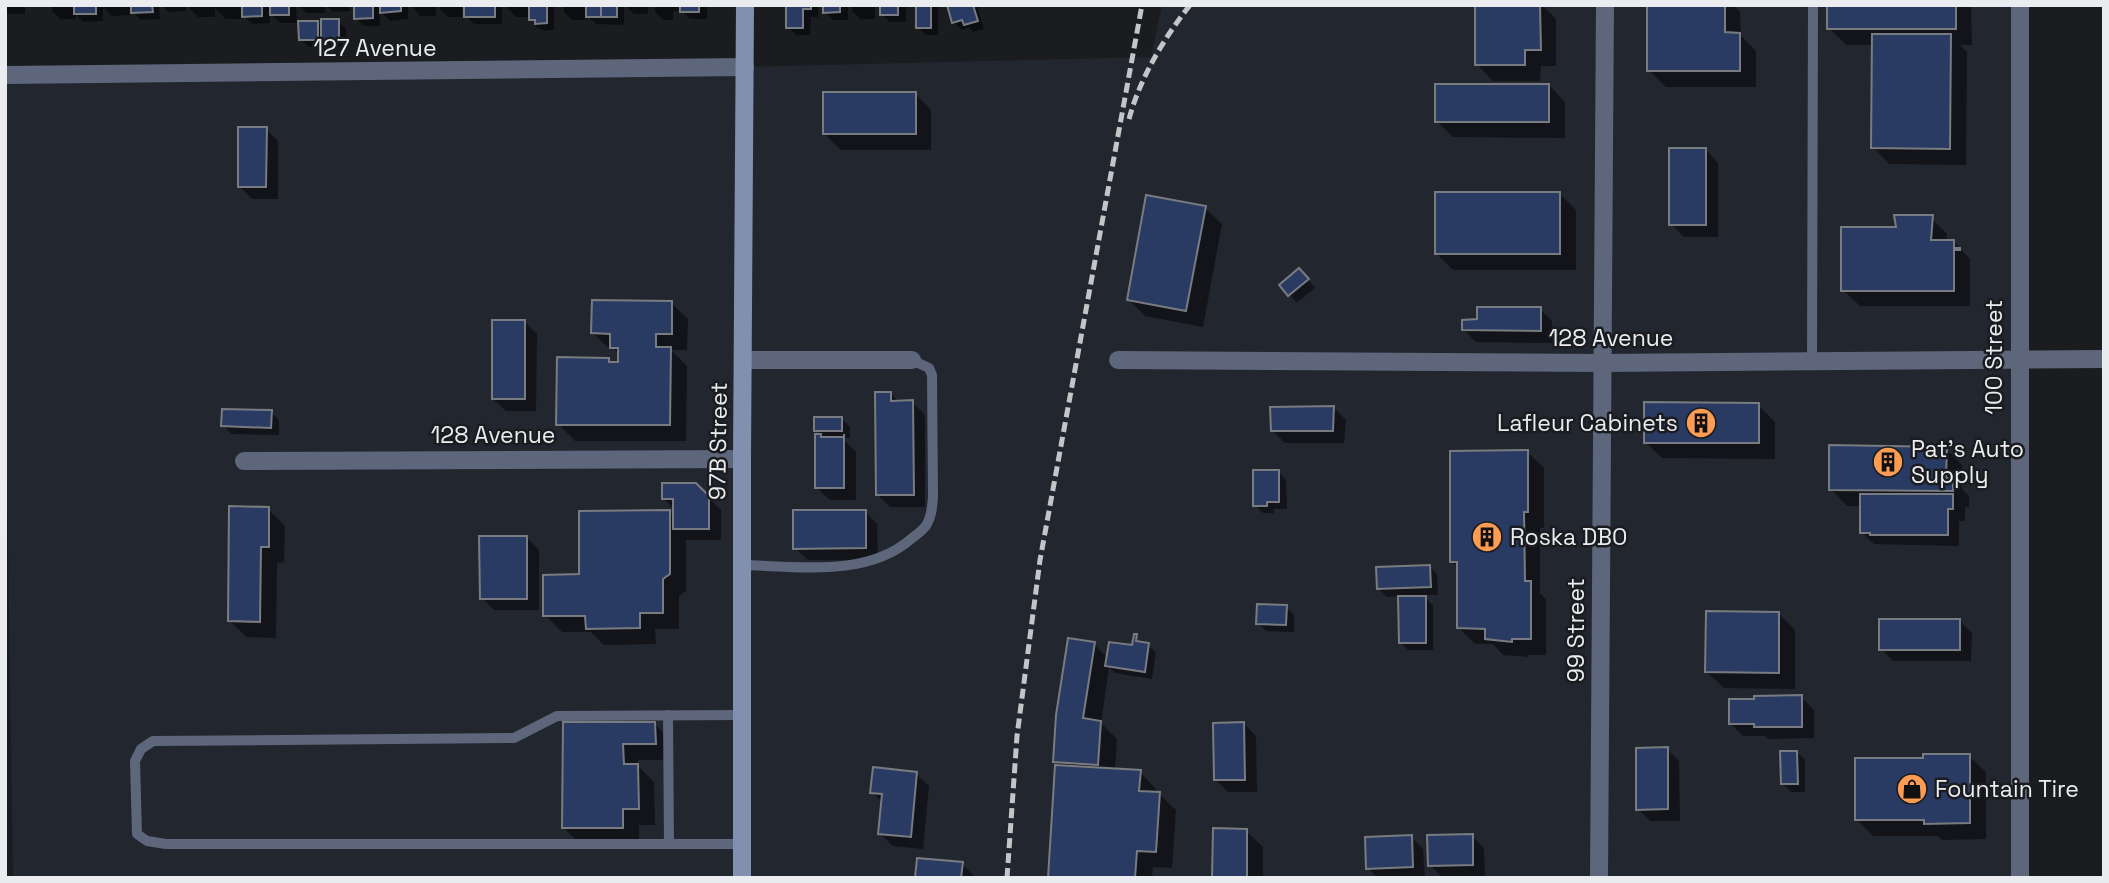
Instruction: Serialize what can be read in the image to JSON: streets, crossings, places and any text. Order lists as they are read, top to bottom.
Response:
{
  "streets": {
    "street": [
      "127 Avenue",
      "128 Avenue",
      "100 Street",
      "97B Street",
      "99 Street"
    ]
  },
  "crossings": [
    ["127 Avenue", "97B Street"],
    ["128 Avenue", "100 Street"],
    ["128 Avenue", "97B Street"],
    ["128 Avenue", "99 Street"]
  ],
  "places": {
    "building": ["Lafleur Cabinets", "Pat's Auto Supply", "Roska DBO"],
    "shop": ["Fountain Tire"]
  }
}
